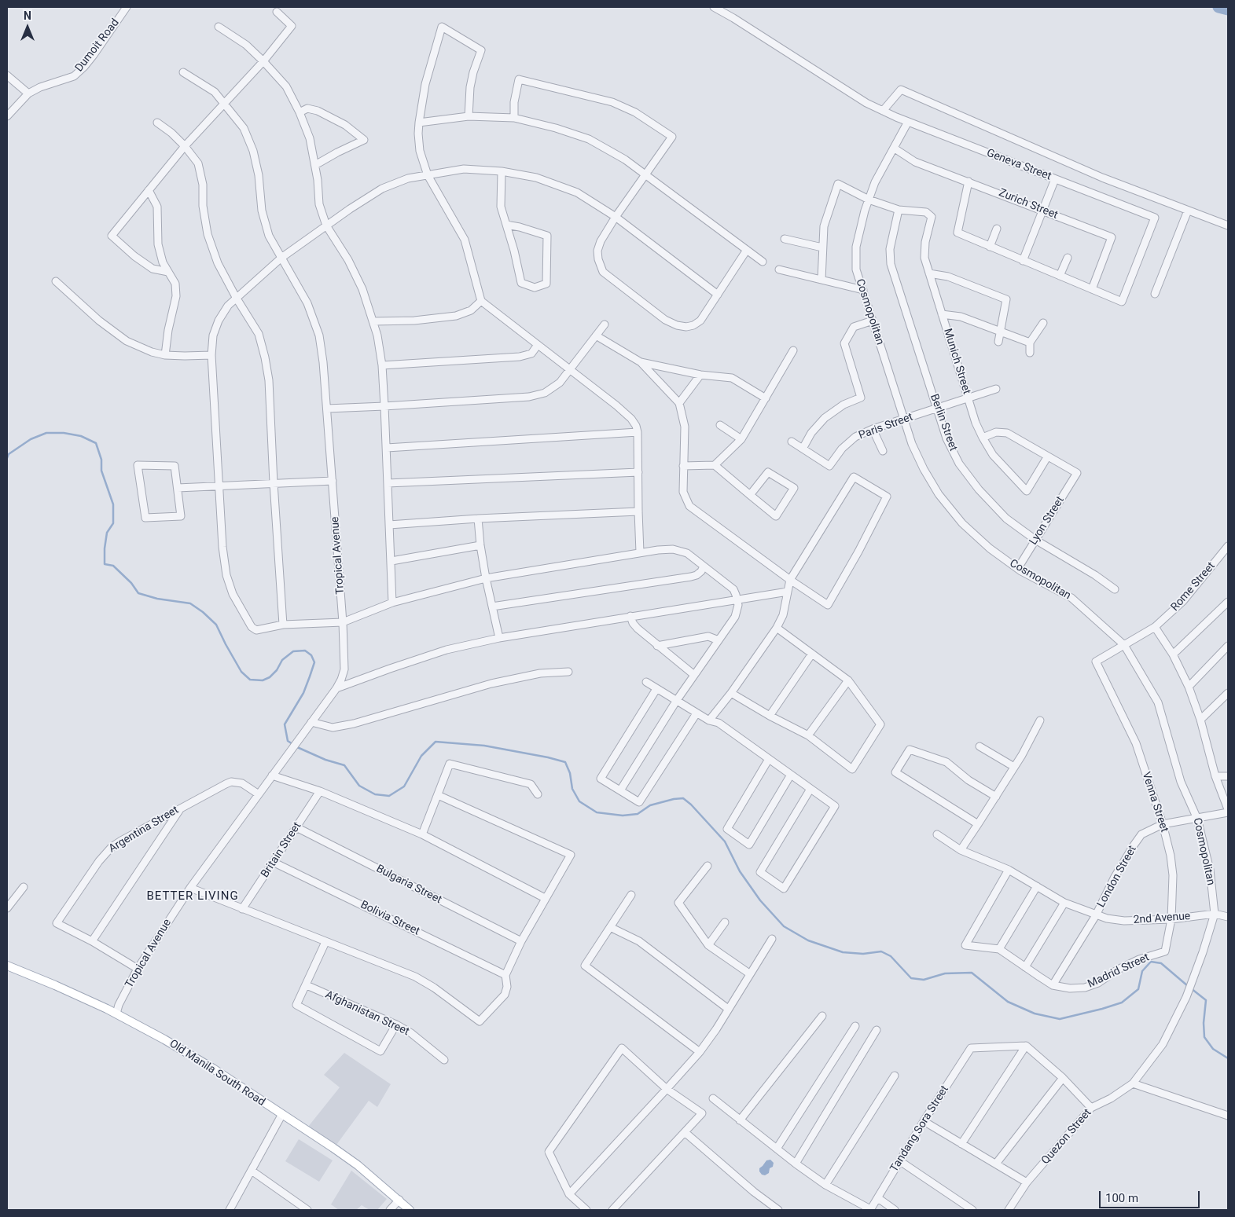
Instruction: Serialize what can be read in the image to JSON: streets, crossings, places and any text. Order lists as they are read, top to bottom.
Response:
{
  "streets": {
    "main road": ["Old Manila South Road"],
    "street": [
      "Dumoit Road",
      "Geneva Street",
      "Zurich Street",
      "Cosmopolitan",
      "Munich Street",
      "Berlin Street",
      "Paris Street",
      "Lyon Street",
      "Tropical Avenue",
      "Rome Street",
      "Venna Street",
      "Argentina Street",
      "Britain Street",
      "London Street",
      "Bulgaria Street",
      "Bolivia Street",
      "2nd Avenue",
      "Madrid Street",
      "Afghanistan Street",
      "Tandang Sora Street",
      "Quezon Street"
    ]
  },
  "crossings": [
    ["Geneva Street", "Zurich Street"],
    ["Geneva Street", "Cosmopolitan"],
    ["Zurich Street", "Cosmopolitan"],
    ["Cosmopolitan", "Paris Street"],
    ["Cosmopolitan", "Lyon Street"],
    ["Cosmopolitan", "Rome Street"],
    ["Cosmopolitan", "London Street"],
    ["Cosmopolitan", "2nd Avenue"],
    ["Cosmopolitan", "Quezon Street"],
    ["Munich Street", "Berlin Street"],
    ["Munich Street", "Paris Street"],
    ["Munich Street", "Lyon Street"],
    ["Berlin Street", "Paris Street"],
    ["Berlin Street", "Lyon Street"],
    ["Tropical Avenue", "Argentina Street"],
    ["Tropical Avenue", "Old Manila South Road"],
    ["Rome Street", "Venna Street"],
    ["Venna Street", "London Street"],
    ["Venna Street", "2nd Avenue"],
    ["Venna Street", "Madrid Street"],
    ["Britain Street", "Bulgaria Street"],
    ["Britain Street", "Bolivia Street"],
    ["London Street", "2nd Avenue"],
    ["London Street", "Madrid Street"],
    ["2nd Avenue", "Madrid Street"]
  ],
  "districts": ["BETTER LIVING"],
  "scale_bar": "100 m",
  "north": "top"
}
